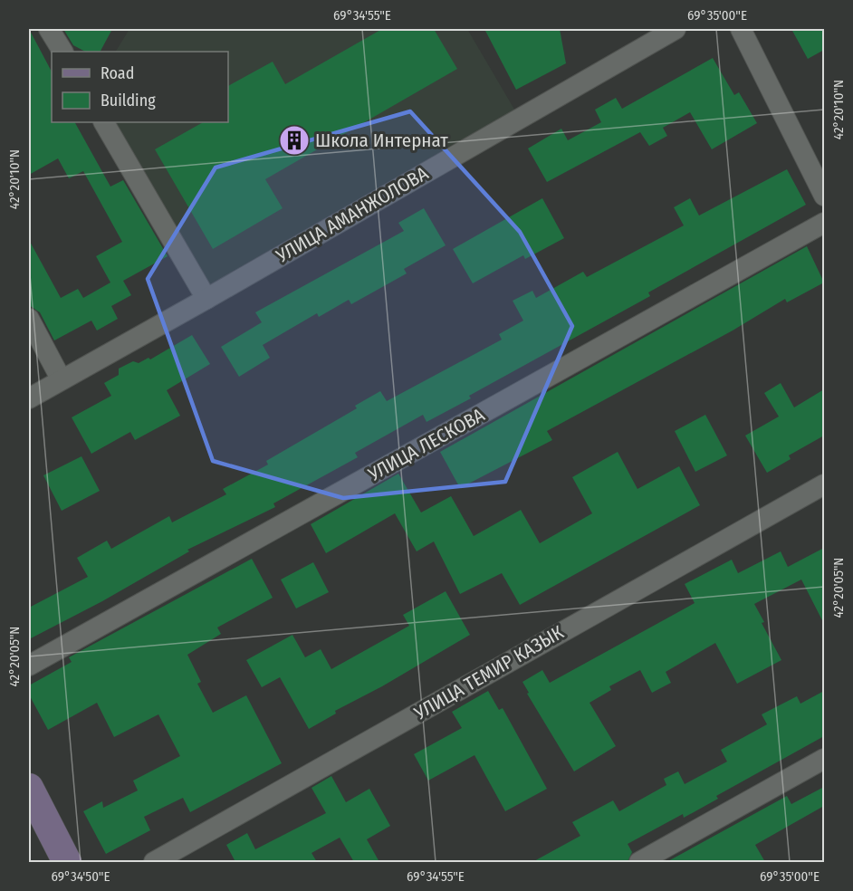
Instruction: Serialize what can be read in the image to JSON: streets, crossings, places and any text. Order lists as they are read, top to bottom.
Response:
{
  "streets": {
    "street": ["УЛИЦА АМАНЖОЛОВА", "УЛИЦА ЛЕСКОВА", "УЛИЦА ТЕМИР КАЗЫК"]
  },
  "places": {
    "building": ["Школа Интернат"]
  },
  "legend": ["Road", "Building"],
  "coordinates": [
    "69°34'55\"E",
    "69°35'00\"E",
    "42°20'10\"N",
    "42°20'05\"N",
    "69°34'50\"E"
  ]
}
